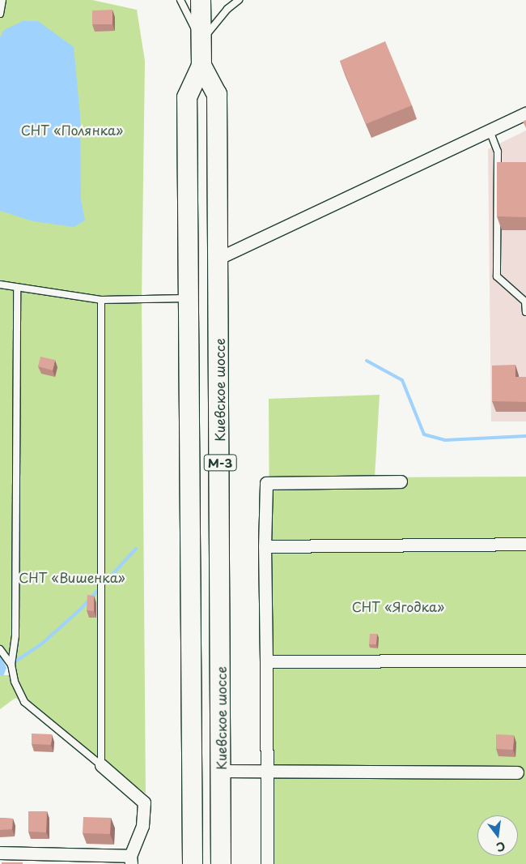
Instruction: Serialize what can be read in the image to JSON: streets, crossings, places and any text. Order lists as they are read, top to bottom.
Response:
{
  "streets": {
    "highway": ["Киевское шоссе", "М-3"]
  },
  "parks": ["СНТ «Полянка»", "СНТ «Вишенка»", "СНТ «Ягодка»"],
  "north": "bottom"
}
